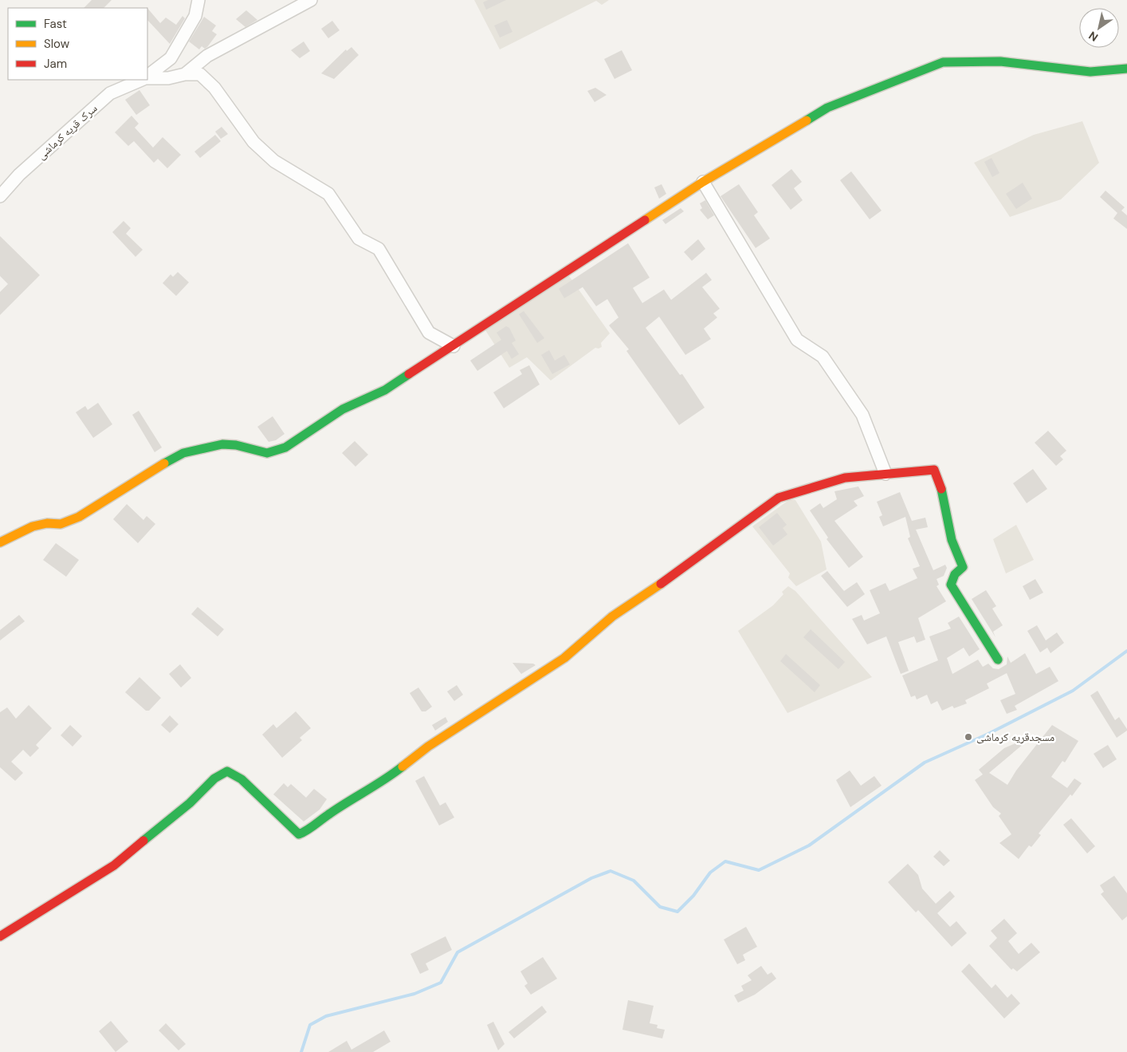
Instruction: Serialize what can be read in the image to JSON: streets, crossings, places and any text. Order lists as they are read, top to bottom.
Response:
{
  "streets": {
    "street": ["سرک قریه کرماشی"]
  },
  "places": ["مسجدقریه کرماشی"],
  "legend": ["Fast", "Slow", "Jam"],
  "north": "bottom left"
}
